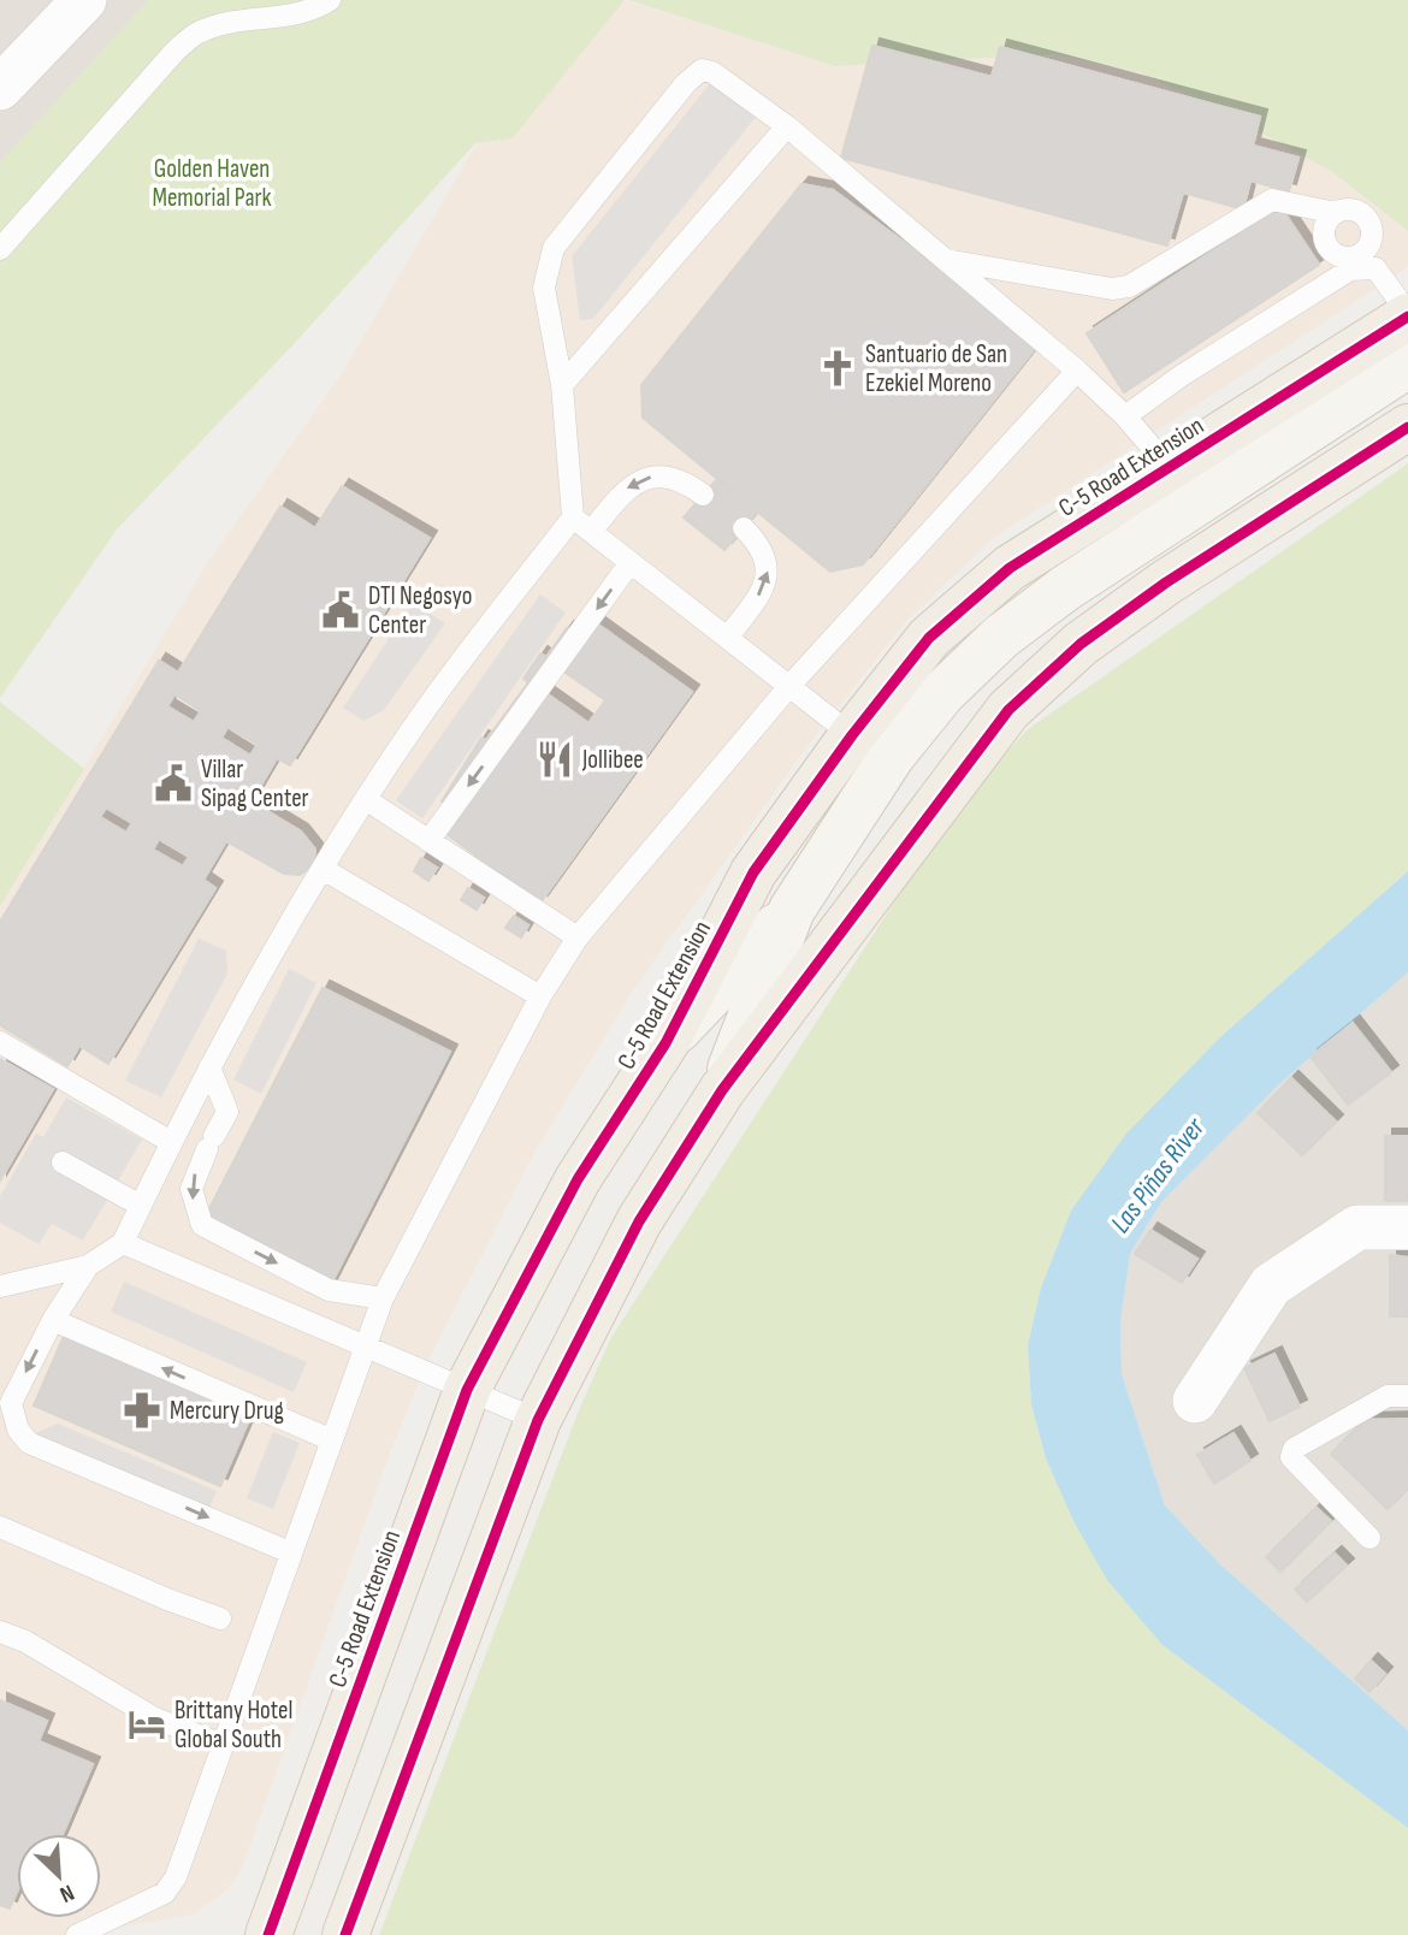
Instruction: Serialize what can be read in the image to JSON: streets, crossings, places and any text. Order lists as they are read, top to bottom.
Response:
{
  "streets": {
    "main road": ["C-5 Road Extension"]
  },
  "water": ["Las Piñas River"],
  "parks": ["Golden Haven Memorial Park"],
  "places": {
    "church": ["Santuario de San Ezekiel Moreno"],
    "public building": ["DTI Negosyo Center", "Villar Sipag Center"],
    "restaurant": ["Jollibee"],
    "pharmacy": ["Mercury Drug"],
    "hotel": ["Brittany Hotel Global South"]
  },
  "north": "bottom right"
}
